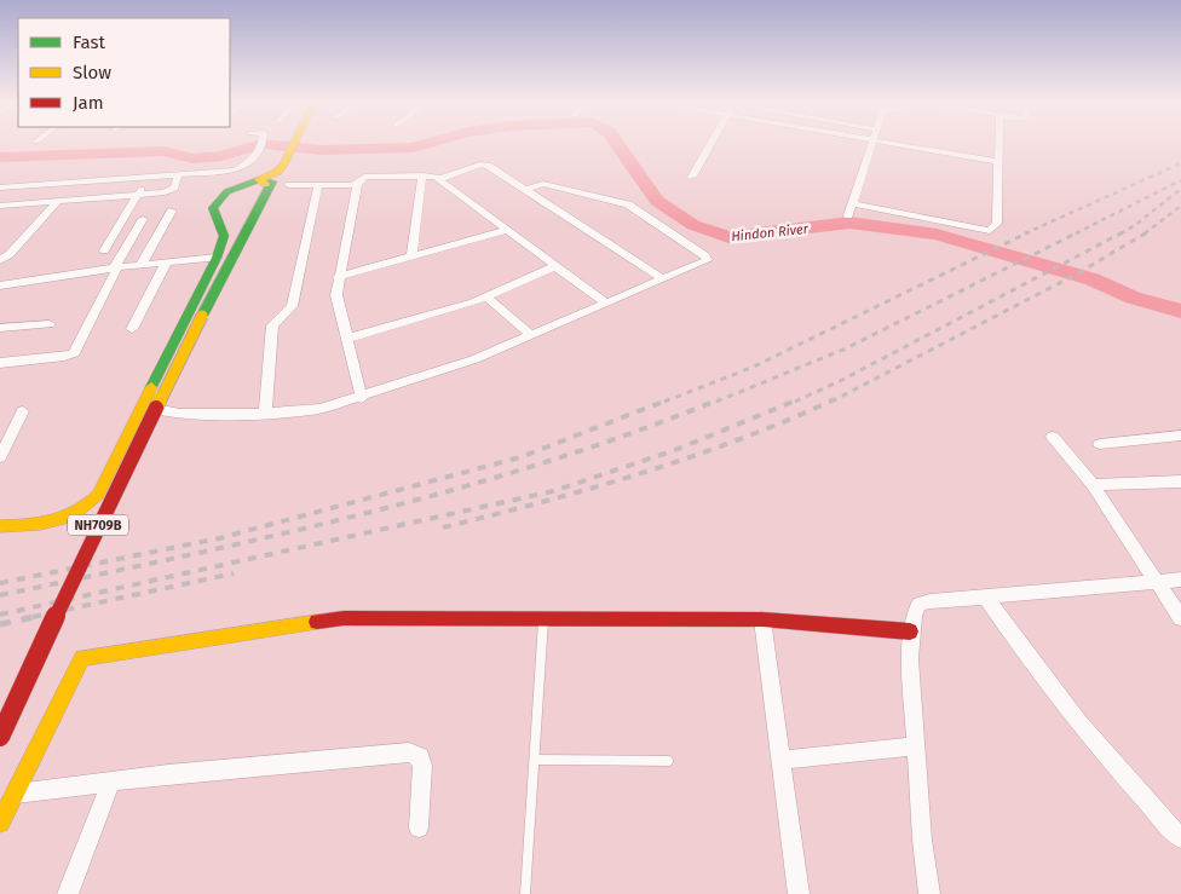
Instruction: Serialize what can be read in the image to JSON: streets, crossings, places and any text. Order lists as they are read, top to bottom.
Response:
{
  "streets": {
    "main road": ["NH709B"]
  },
  "water": ["Hindon River"],
  "legend": ["Fast", "Slow", "Jam"]
}
